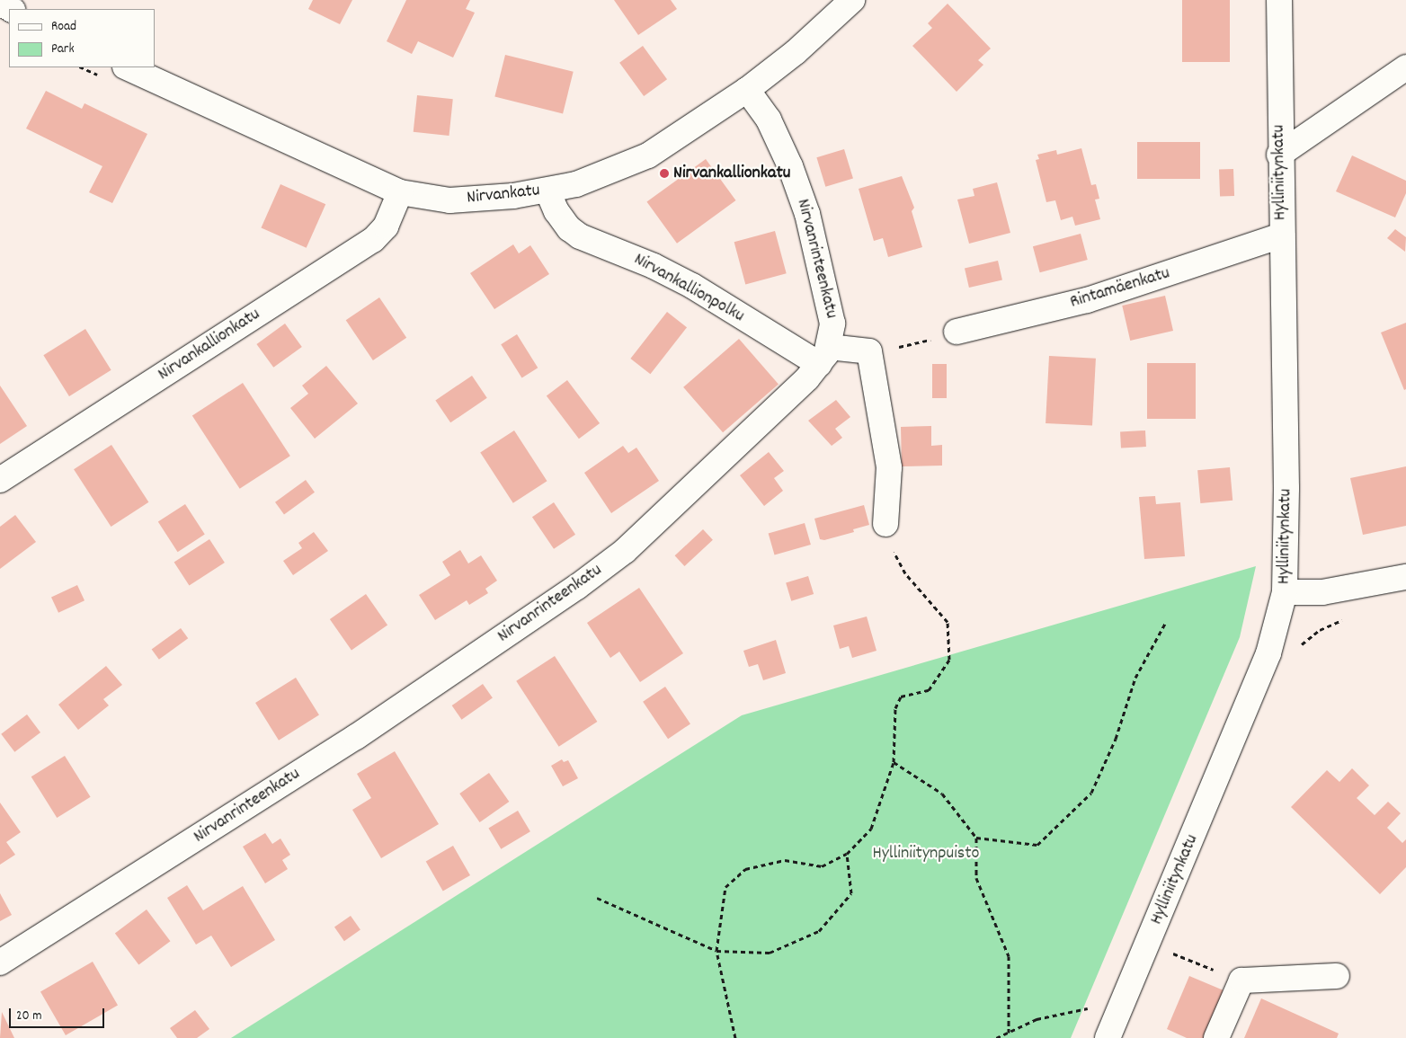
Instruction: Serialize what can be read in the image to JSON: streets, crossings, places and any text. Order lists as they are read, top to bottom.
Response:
{
  "streets": {
    "street": [
      "Hylliniitynkatu",
      "Nirvankatu",
      "Nirvanrinteenkatu",
      "Nirvankallionpolku",
      "Rintamäenkatu",
      "Nirvankallionkatu"
    ]
  },
  "crossings": [
    ["Hylliniitynkatu", "Rintamäenkatu"],
    ["Nirvankatu", "Nirvanrinteenkatu"],
    ["Nirvankatu", "Nirvankallionpolku"],
    ["Nirvankatu", "Nirvankallionkatu"],
    ["Nirvanrinteenkatu", "Nirvankallionpolku"]
  ],
  "parks": ["Hylliniitynpuisto"],
  "places": ["Nirvankallionkatu"],
  "legend": ["Road", "Park"],
  "scale_bar": "20 m"
}
